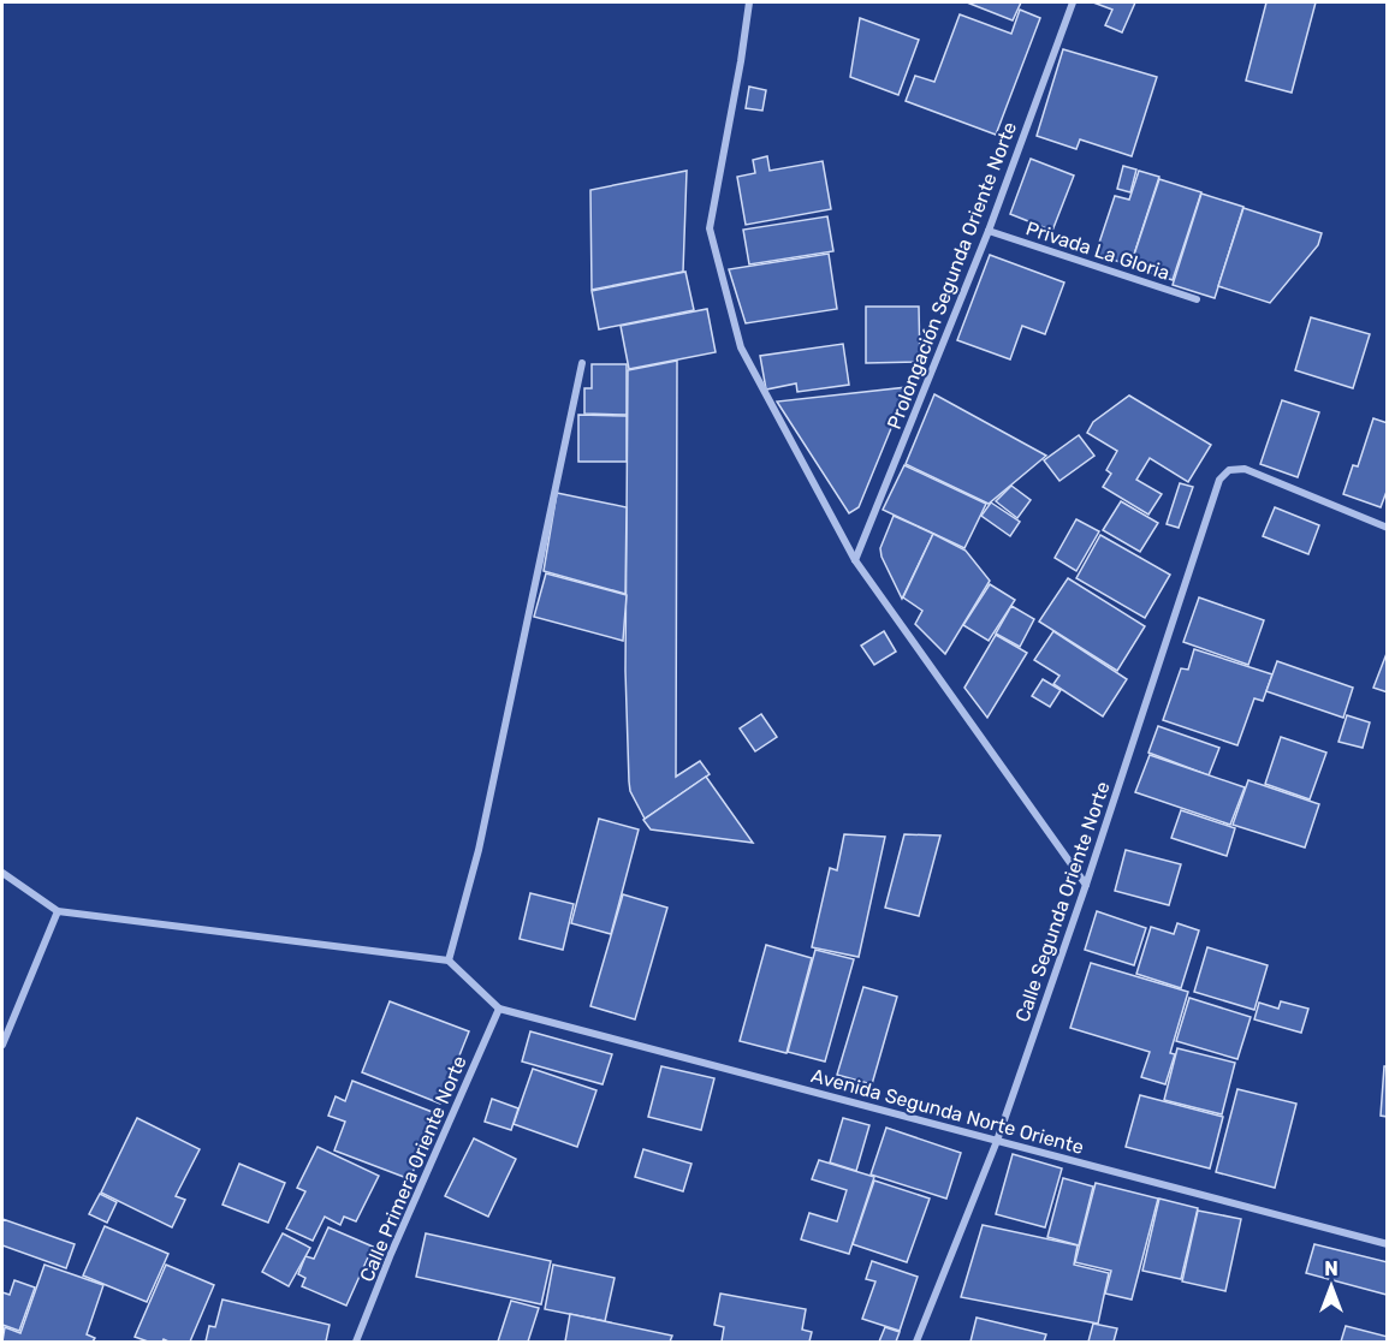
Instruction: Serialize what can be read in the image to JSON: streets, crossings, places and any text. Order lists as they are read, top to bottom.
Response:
{
  "streets": {
    "street": [
      "Privada La Gloria",
      "Prolongación Segunda Oriente Norte",
      "Calle Segunda Oriente Norte",
      "Avenida Segunda Norte Oriente",
      "Calle Primera Oriente Norte"
    ]
  },
  "crossings": [
    ["Privada La Gloria", "Prolongación Segunda Oriente Norte"],
    ["Calle Segunda Oriente Norte", "Avenida Segunda Norte Oriente"],
    ["Avenida Segunda Norte Oriente", "Calle Primera Oriente Norte"]
  ],
  "north": "top"
}
